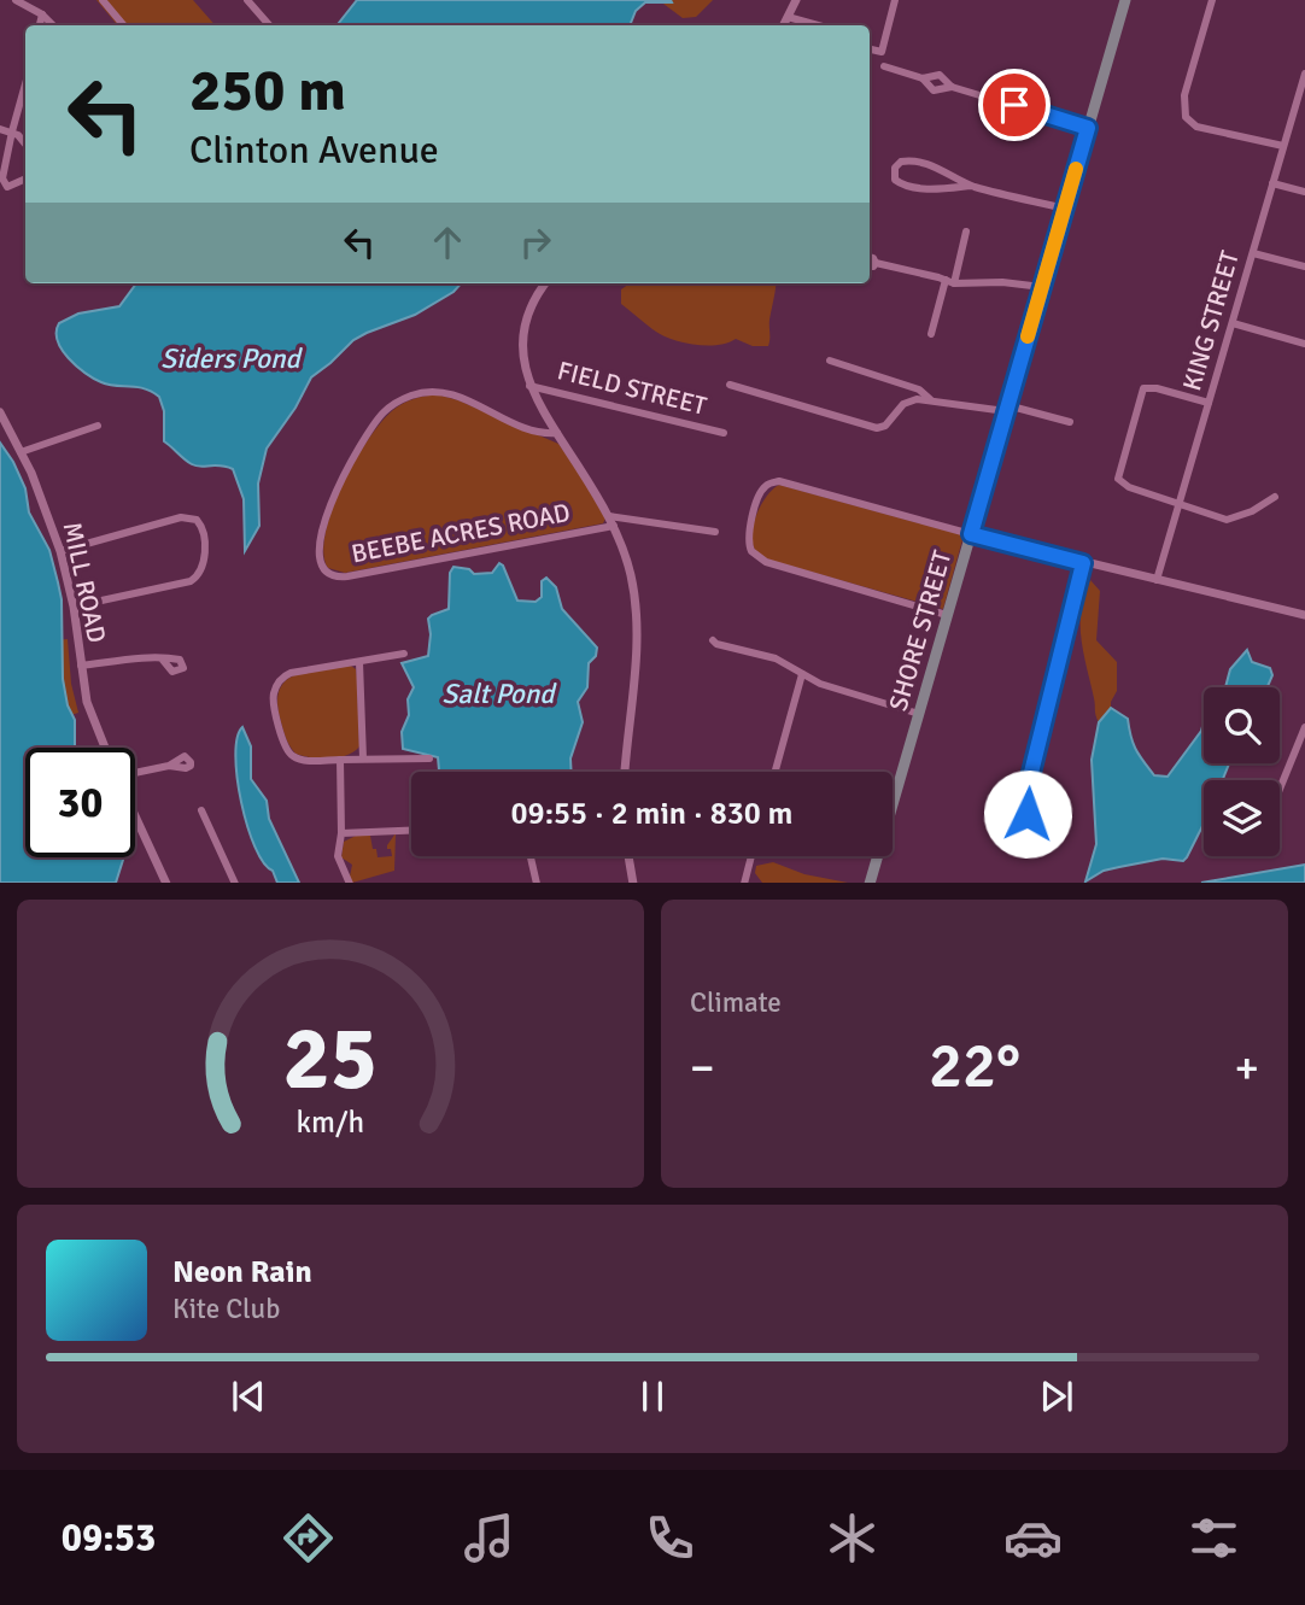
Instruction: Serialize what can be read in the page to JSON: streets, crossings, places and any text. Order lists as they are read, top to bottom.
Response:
{
  "streets": {
    "main road": ["SHORE STREET"],
    "street": [
      "KING STREET",
      "FIELD STREET",
      "BEEBE ACRES ROAD",
      "MILL ROAD"
    ]
  },
  "water": ["Siders Pond", "Salt Pond"],
  "page": {
    "turn": ["250 m", "Clinton Avenue"],
    "limit": "30",
    "trip": "09:55 · 2 min · 830 m",
    "tile": "Climate",
    "heat": ["−", "22°", "+"],
    "song": ["Neon Rain", "Kite Club"],
    "tabs": "09:53",
    "gauge": ["25", "km/h"]
  }
}
